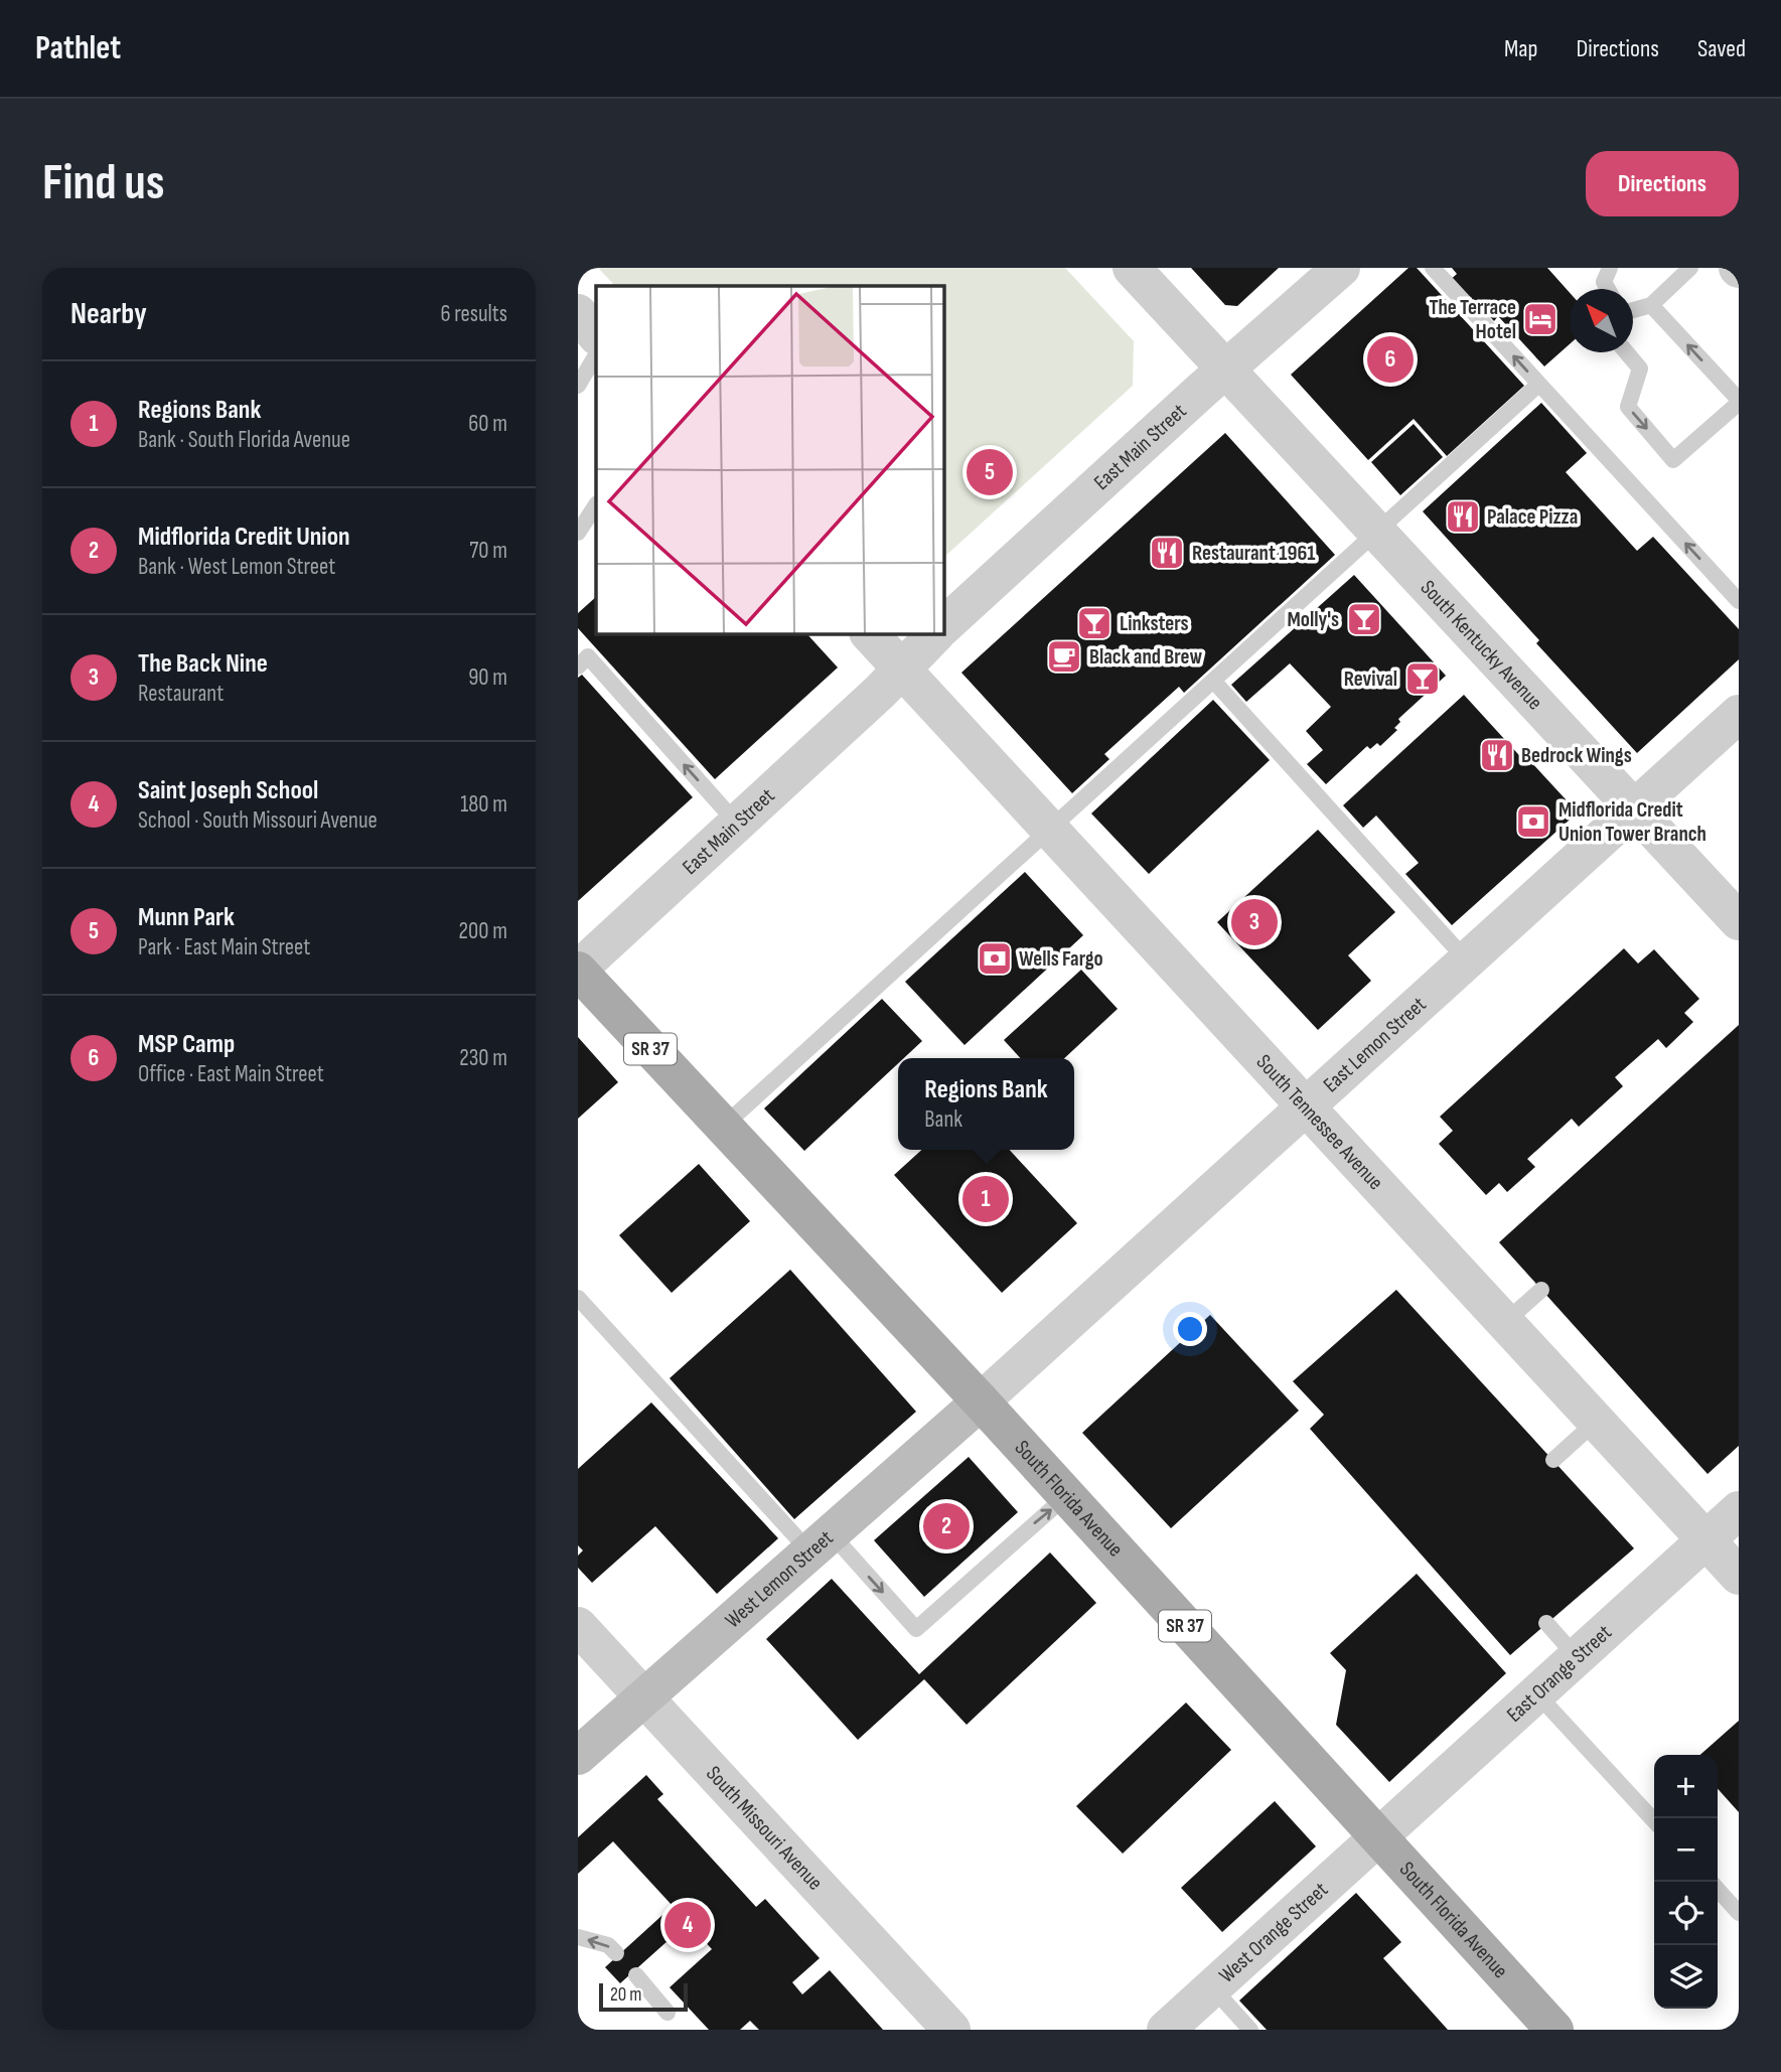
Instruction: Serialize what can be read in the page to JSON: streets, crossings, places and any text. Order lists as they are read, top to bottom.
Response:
{
  "streets": {
    "main road": ["SR 37", "South Florida Avenue", "West Lemon Street"],
    "street": [
      "East Main Street",
      "South Kentucky Avenue",
      "East Lemon Street",
      "South Tennessee Avenue",
      "East Orange Street",
      "South Missouri Avenue",
      "West Orange Street"
    ]
  },
  "crossings": [
    ["East Main Street", "South Kentucky Avenue"],
    ["East Main Street", "South Tennessee Avenue"],
    ["East Main Street", "South Florida Avenue"],
    ["South Kentucky Avenue", "East Lemon Street"],
    ["East Lemon Street", "South Tennessee Avenue"],
    ["East Lemon Street", "South Florida Avenue"],
    ["East Lemon Street", "West Lemon Street"],
    ["South Tennessee Avenue", "East Orange Street"],
    ["South Florida Avenue", "West Lemon Street"],
    ["South Florida Avenue", "East Orange Street"],
    ["South Florida Avenue", "West Orange Street"],
    ["West Lemon Street", "South Missouri Avenue"],
    ["East Orange Street", "West Orange Street"]
  ],
  "places": {
    "hotel": ["The Terrace Hotel"],
    "restaurant": ["Palace Pizza", "Restaurant 1961", "Bedrock Wings"],
    "bar": ["Molly's", "Linksters", "Revival"],
    "cafe": ["Black and Brew"],
    "bank": ["Midflorida Credit Union Tower Branch", "Wells Fargo"]
  },
  "scale_bar": "20 m",
  "north": "top left",
  "page": {
    "header": "Pathlet",
    "nav": ["Map", "Directions", "Saved"],
    "buttons": "Directions",
    "title": "Find us",
    "heading": ["Nearby", "6 results"],
    "pins": [
      "6",
      "5",
      "3",
      "1",
      "2",
      "4"
    ],
    "list": [
      {
        "mark": "1",
        "name": "Regions Bank",
        "note": "Bank · South Florida Avenue",
        "value": "60 m"
      },
      {
        "mark": "2",
        "name": "Midflorida Credit Union",
        "note": "Bank · West Lemon Street",
        "value": "70 m"
      },
      {
        "mark": "3",
        "name": "The Back Nine",
        "note": "Restaurant",
        "value": "90 m"
      },
      {
        "mark": "4",
        "name": "Saint Joseph School",
        "note": "School · South Missouri Avenue",
        "value": "180 m"
      },
      {
        "mark": "5",
        "name": "Munn Park",
        "note": "Park · East Main Street",
        "value": "200 m"
      },
      {
        "mark": "6",
        "name": "MSP Camp",
        "note": "Office · East Main Street",
        "value": "230 m"
      }
    ],
    "popup": ["Regions Bank", "Bank"],
    "map_buttons": ["+", "−"],
    "scale": "20 m"
  }
}
